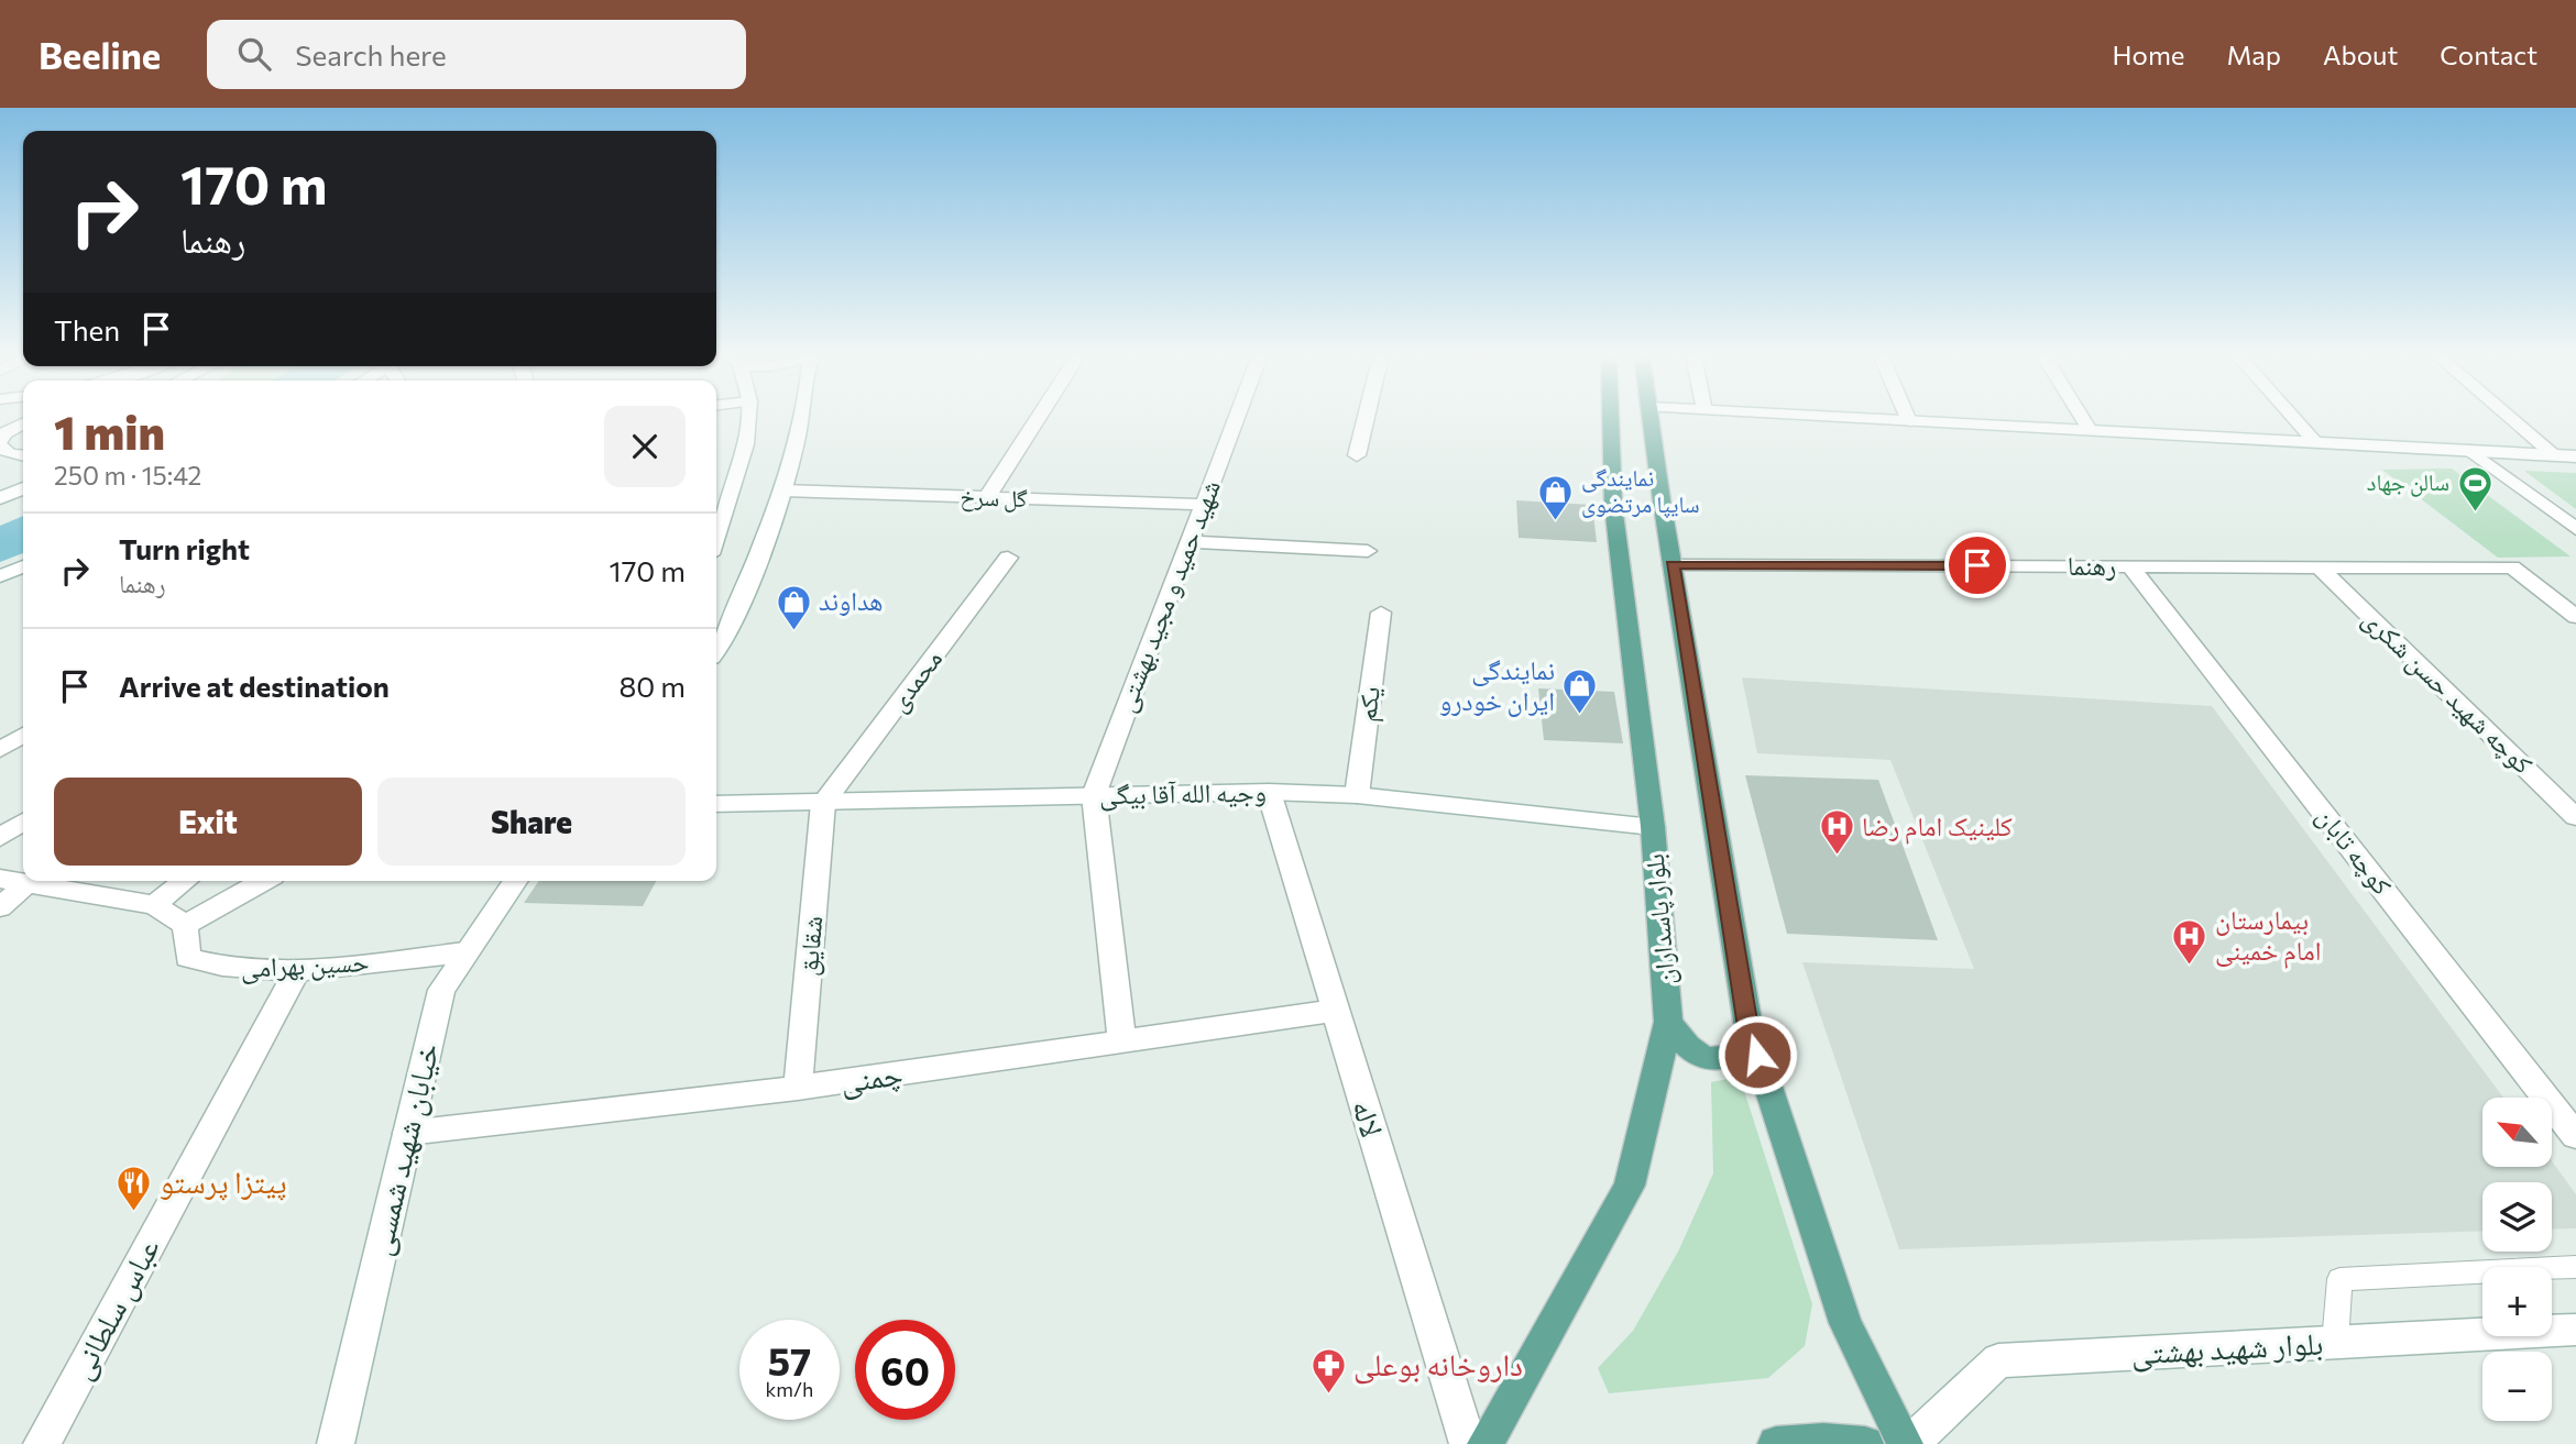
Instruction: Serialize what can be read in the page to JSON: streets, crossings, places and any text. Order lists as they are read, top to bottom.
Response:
{
  "streets": {
    "main road": ["بلوار پاسداران"],
    "street": [
      "گل سرخ",
      "رهنما",
      "شهید حمید و مجید بهشتی",
      "محمدی",
      "کوچه شهید حسن شکری",
      "یکم",
      "وجیه الله آقا بیگی",
      "کوچه تابان",
      "شقایق",
      "حسین بهرامی",
      "چمنی",
      "لاله",
      "خیابان شهید شمسی",
      "عباس سلطانی",
      "بلوار شهید بهشتی"
    ]
  },
  "crossings": [
    ["گل سرخ", "شهید حمید و مجید بهشتی"],
    ["رهنما", "کوچه شهید حسن شکری"],
    ["رهنما", "کوچه تابان"],
    ["شهید حمید و مجید بهشتی", "وجیه الله آقا بیگی"],
    ["محمدی", "وجیه الله آقا بیگی"],
    ["محمدی", "شقایق"],
    ["یکم", "وجیه الله آقا بیگی"],
    ["وجیه الله آقا بیگی", "بلوار پاسداران"],
    ["وجیه الله آقا بیگی", "شقایق"],
    ["وجیه الله آقا بیگی", "لاله"],
    ["شقایق", "چمنی"],
    ["حسین بهرامی", "خیابان شهید شمسی"],
    ["حسین بهرامی", "عباس سلطانی"],
    ["چمنی", "لاله"],
    ["چمنی", "خیابان شهید شمسی"]
  ],
  "places": {
    "sports": ["سالن جهاد"],
    "shop": ["نمایندگی سایپا مرتضوی", "هداوند", "نمایندگی ایران خودرو"],
    "hospital": ["کلینیک امام رضا", "بیمارستان امام خمینی"],
    "restaurant": ["پیتزا پرستو"],
    "pharmacy": ["داروخانه بوعلی"]
  },
  "north": "top left",
  "page": {
    "header": "Beeline",
    "search": "Search here",
    "nav": [
      "Home",
      "Map",
      "About",
      "Contact"
    ],
    "turn": ["170 m", "رهنما"],
    "then": "Then",
    "heading": ["1 min", "250 m · 15:42"],
    "list": [
      {
        "name": "Turn right",
        "note": "رهنما",
        "value": "170 m"
      },
      {
        "name": "Arrive at destination",
        "value": "80 m"
      }
    ],
    "buttons": ["Exit", "Share"],
    "map_buttons": ["+", "−"],
    "speed": "57 km/h",
    "limit": "60"
  }
}
